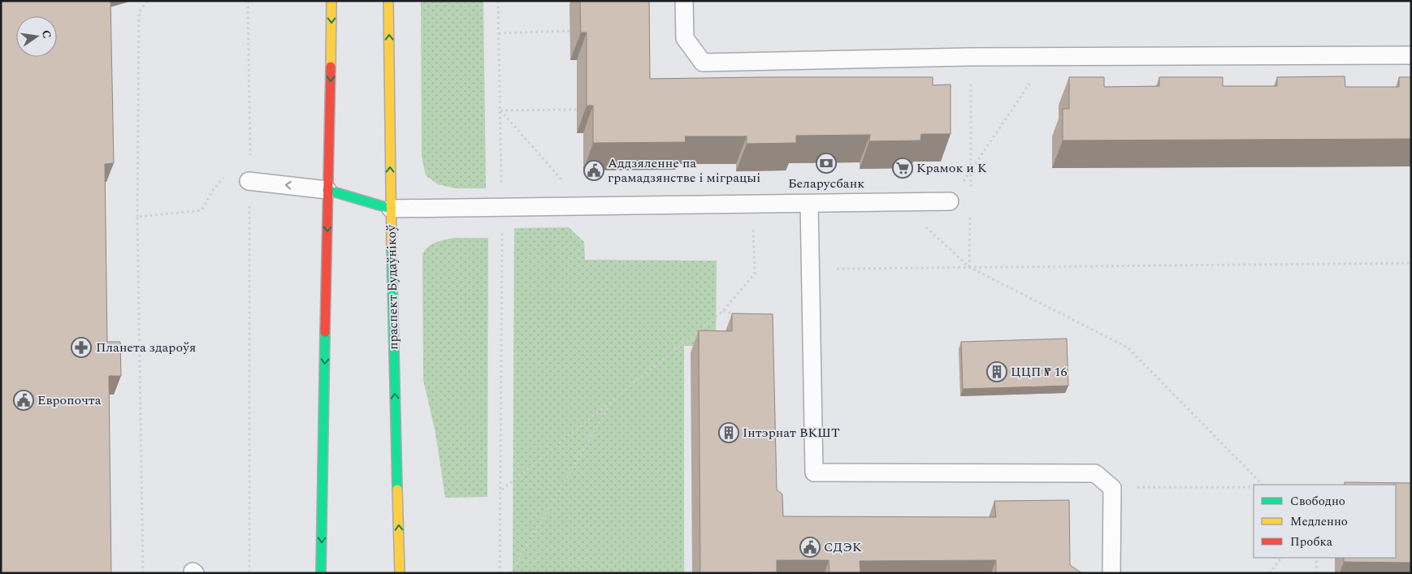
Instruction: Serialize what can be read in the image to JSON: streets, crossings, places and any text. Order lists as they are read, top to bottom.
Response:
{
  "streets": {
    "main road": ["праспект Будаўнікоў"]
  },
  "places": {
    "bank": ["Беларусбанк"],
    "supermarket": ["Крамок и К"],
    "public building": ["Аддзяленне па грамадзянстве і міграцыі", "Европочта", "СДЭК"],
    "pharmacy": ["Планета здароўя"],
    "building": ["ЦЦП № 16", "Інтэрнат ВКШТ"]
  },
  "legend": ["Свободно", "Медленно", "Пробка"],
  "north": "right"
}
